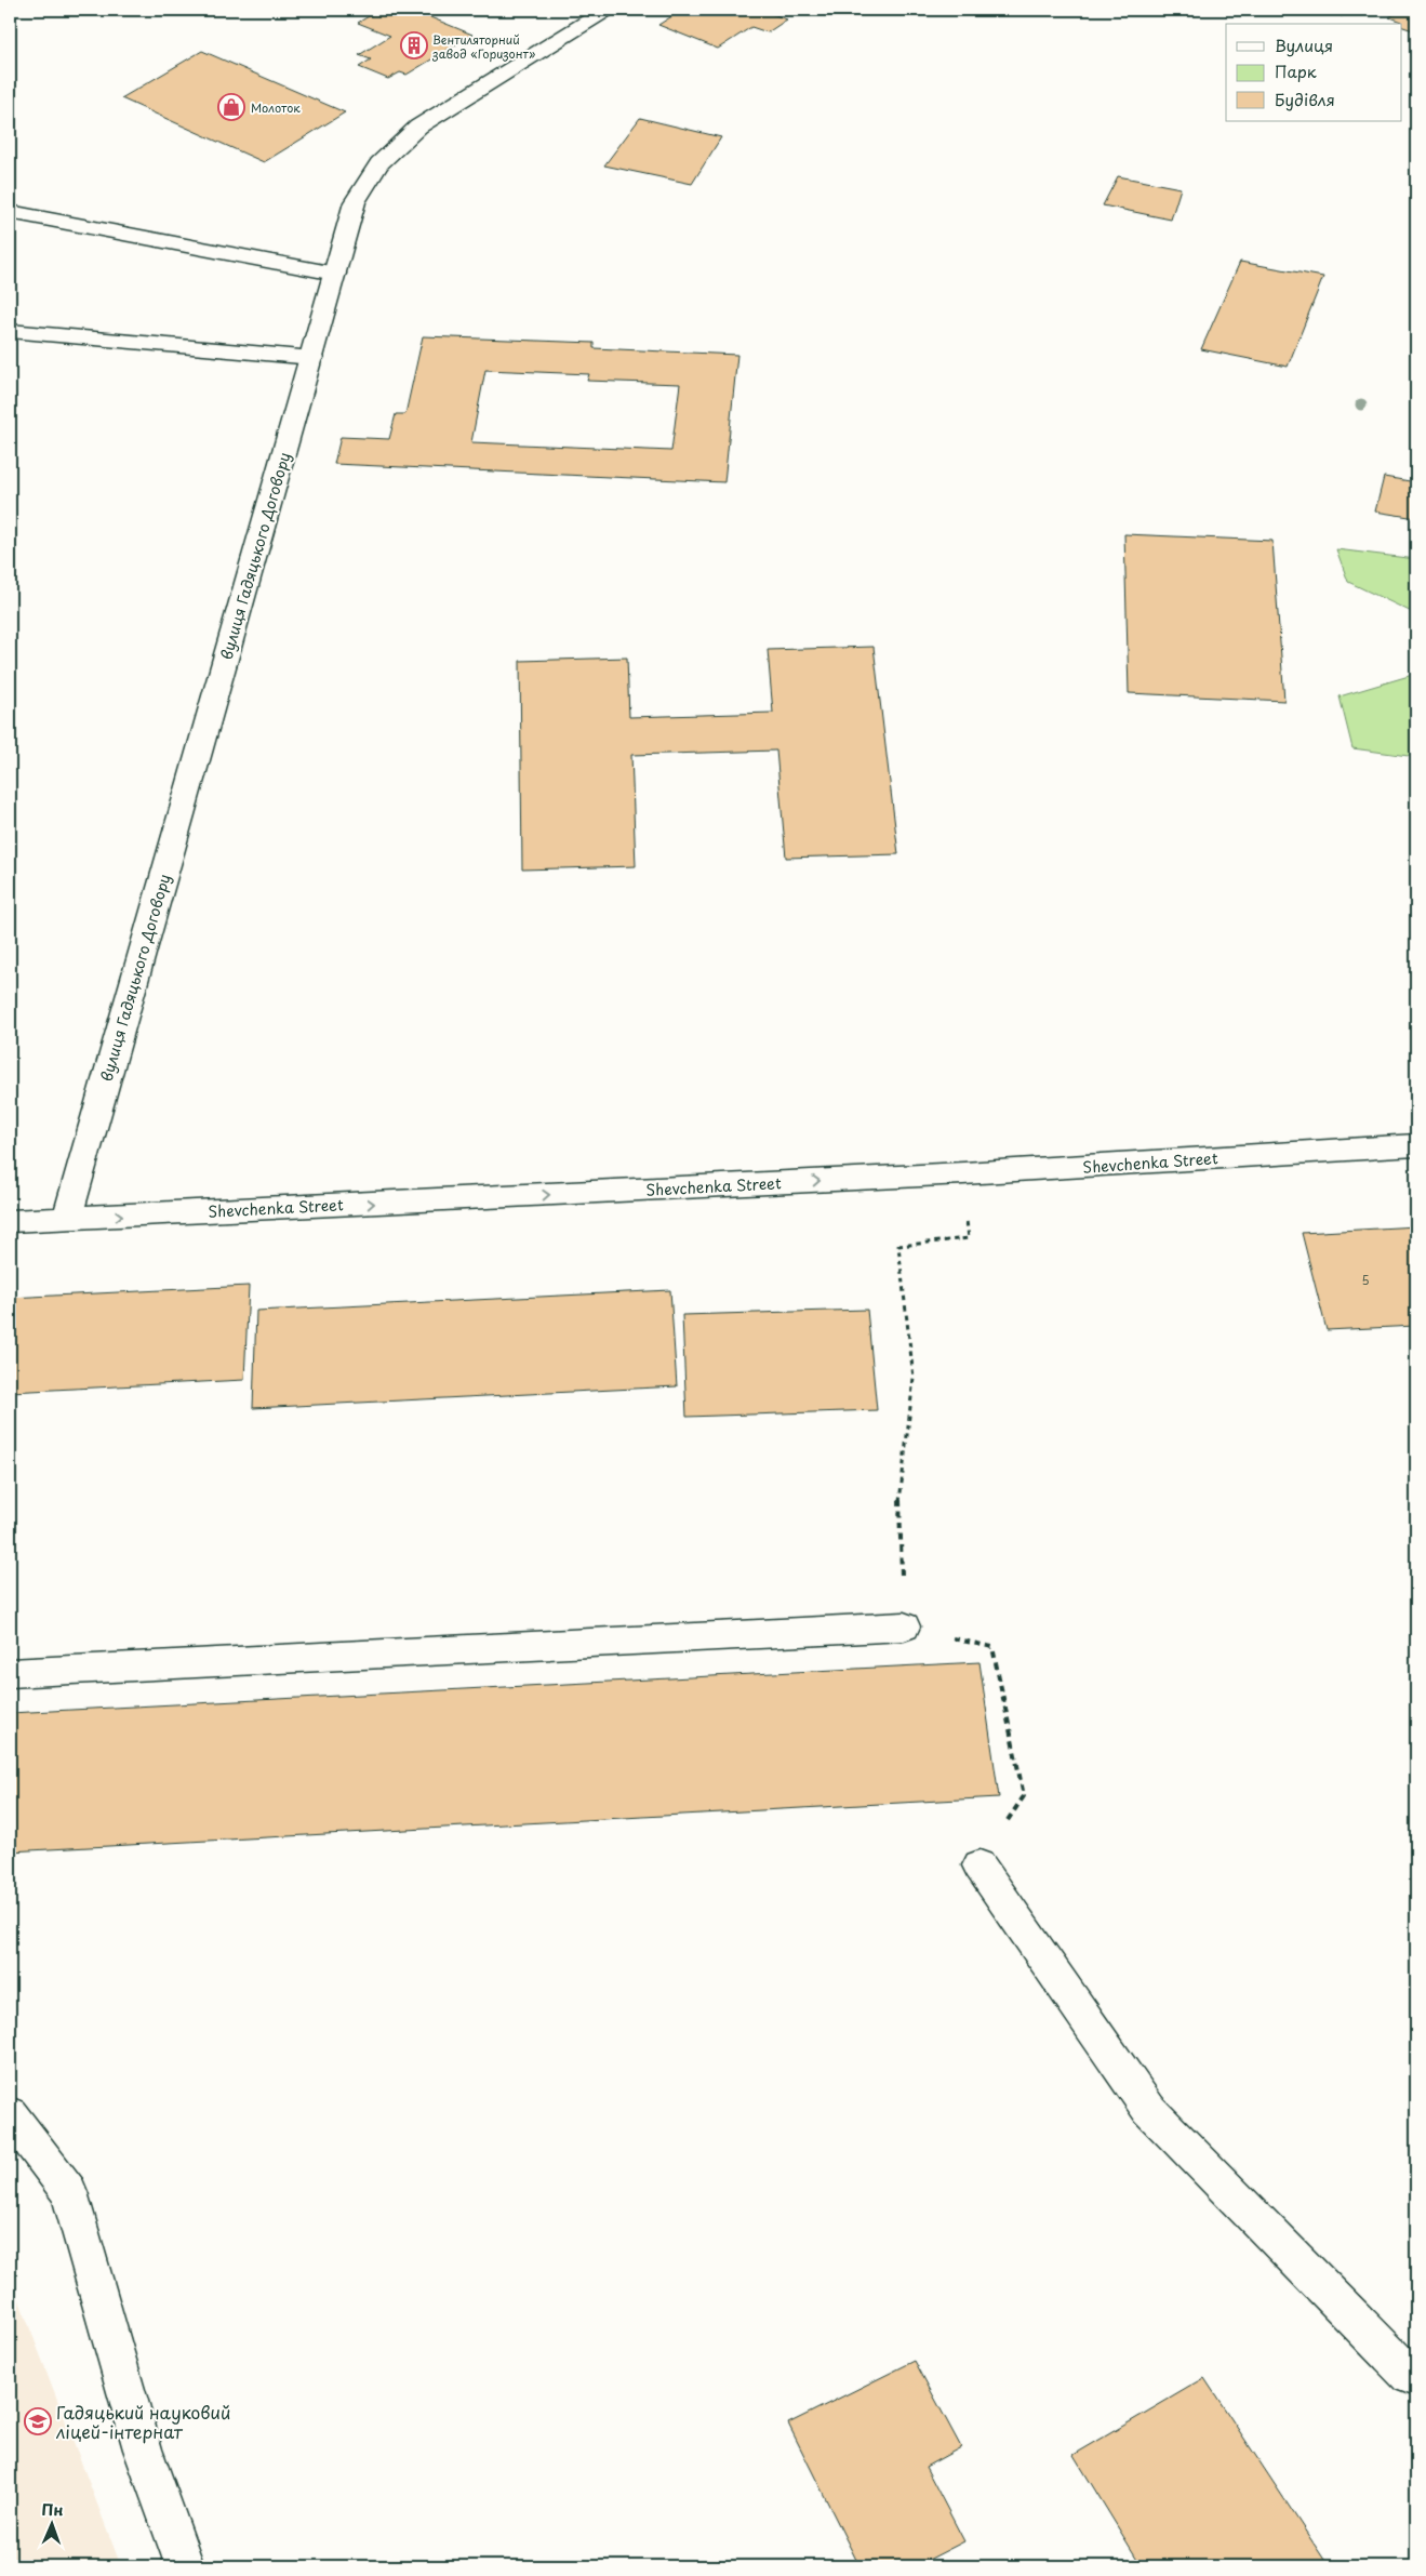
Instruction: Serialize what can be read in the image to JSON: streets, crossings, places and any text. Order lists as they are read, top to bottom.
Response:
{
  "streets": {
    "street": ["вулиця Гадяцького Договору", "Shevchenka Street"]
  },
  "crossings": [
    ["вулиця Гадяцького Договору", "Shevchenka Street"]
  ],
  "one_way": ["Shevchenka Street"],
  "places": {
    "building": ["Вентиляторний завод «Горизонт»"],
    "shop": ["Молоток"],
    "school or university": ["Гадяцький науковий ліцей-інтернат"]
  },
  "house_numbers": ["5"],
  "legend": ["Вулиця", "Парк", "Будівля"],
  "north": "top"
}
